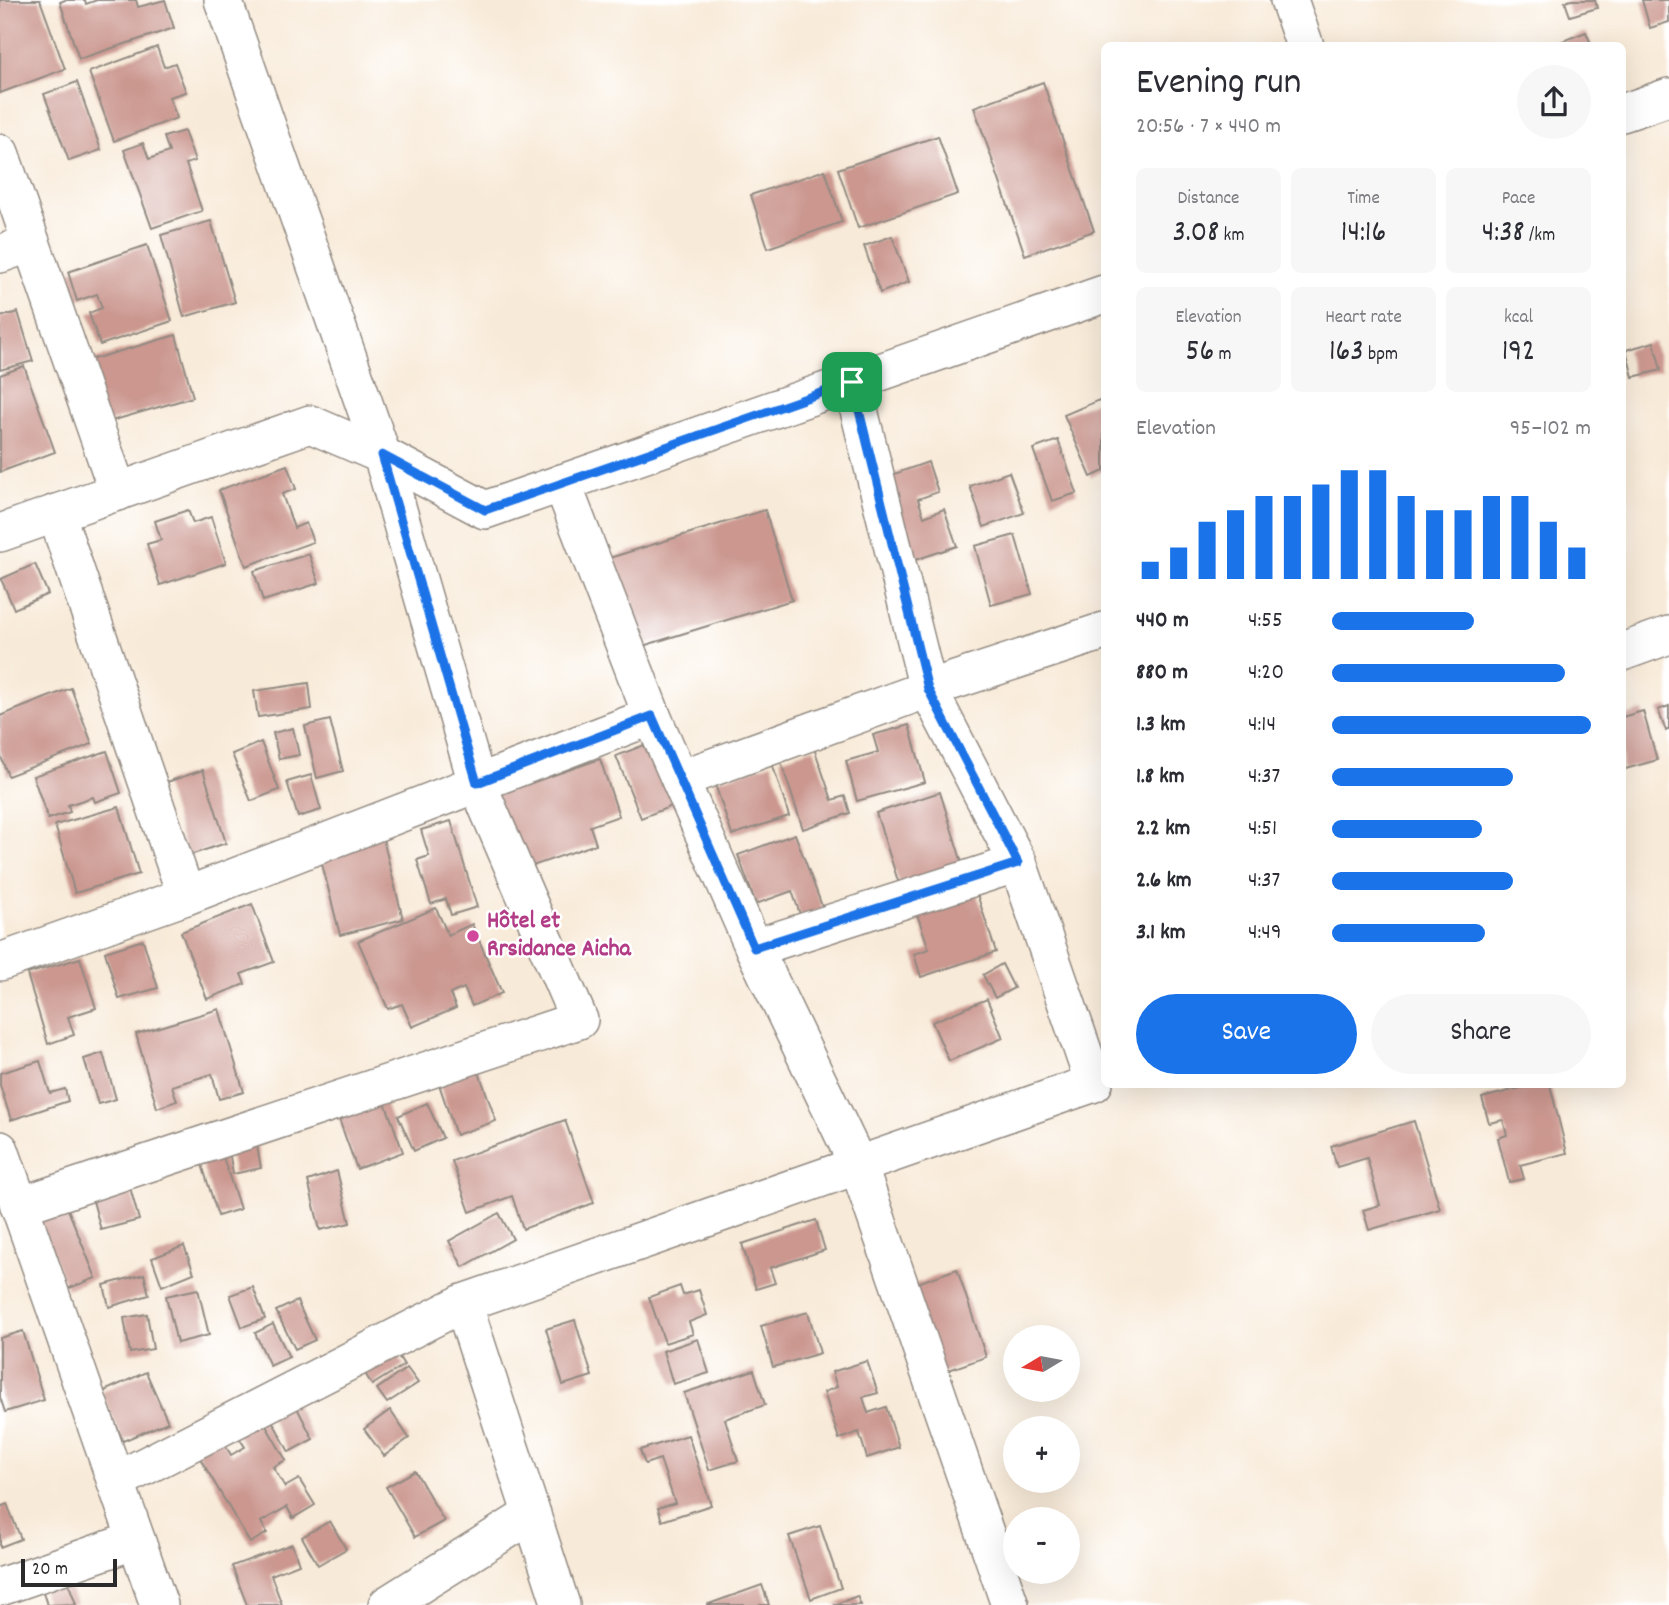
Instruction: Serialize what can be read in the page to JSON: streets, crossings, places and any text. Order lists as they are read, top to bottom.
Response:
{
  "places": ["Hôtel et Rrsidance Aicha"],
  "scale_bar": "20 m",
  "north": "left",
  "page": {
    "heading": ["Evening run", "20:56 · 7 × 440 m"],
    "stats": [
      ["Distance", "3.08 km"],
      ["Time", "14:16"],
      ["Pace", "4:38 /km"],
      ["Elevation", "56 m"],
      ["Heart rate", "163 bpm"],
      ["kcal", "192"]
    ],
    "chart": ["Elevation", "95–102 m"],
    "list": [
      {
        "name": "440 m",
        "note": "4:55"
      },
      {
        "name": "880 m",
        "note": "4:20"
      },
      {
        "name": "1.3 km",
        "note": "4:14"
      },
      {
        "name": "1.8 km",
        "note": "4:37"
      },
      {
        "name": "2.2 km",
        "note": "4:51"
      },
      {
        "name": "2.6 km",
        "note": "4:37"
      },
      {
        "name": "3.1 km",
        "note": "4:49"
      }
    ],
    "buttons": ["Save", "Share"],
    "map_buttons": ["+", "−"],
    "scale": "20 m"
  }
}
